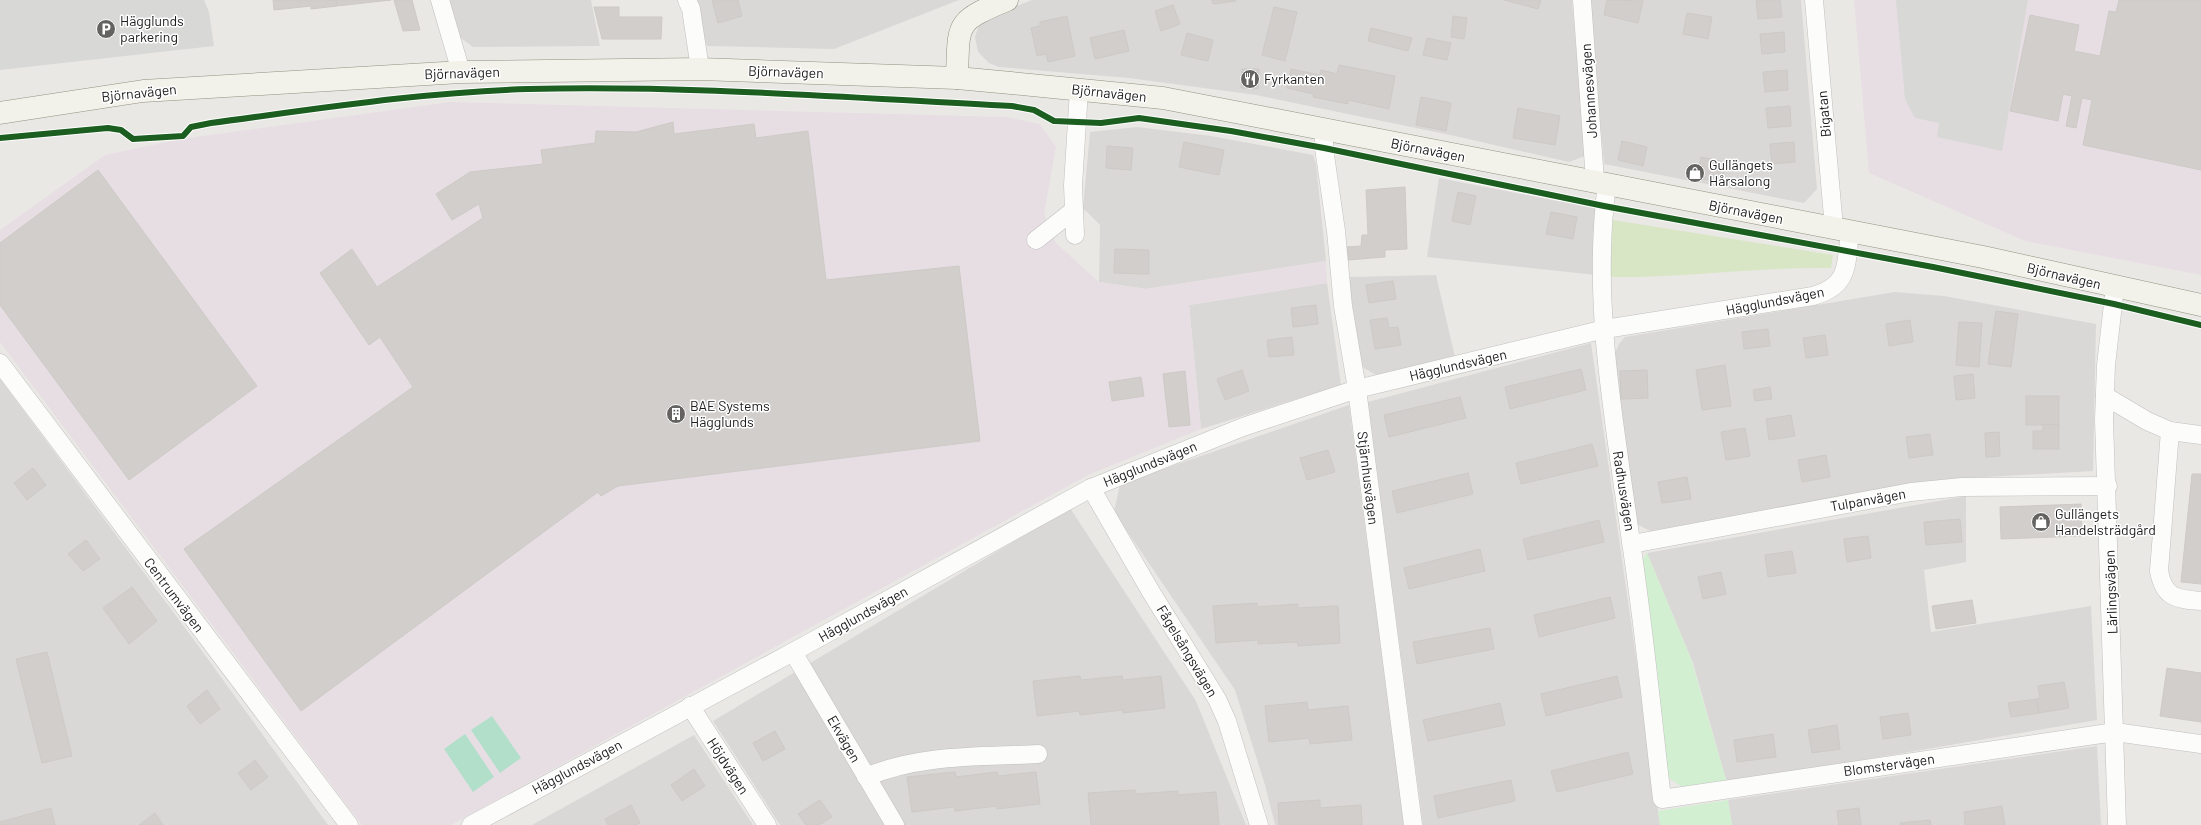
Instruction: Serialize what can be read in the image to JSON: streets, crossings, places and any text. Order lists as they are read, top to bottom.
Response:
{
  "streets": {
    "main road": ["Björnavägen"],
    "street": [
      "Johannesvägen",
      "Bigatan",
      "Hägglundsvägen",
      "Stjärnhusvägen",
      "Radhusvägen",
      "Tulpanvägen",
      "Lärlingsvägen",
      "Centrumvägen",
      "Fågelsångsvägen",
      "Ekvägen",
      "Blomstervägen",
      "Höjdvägen"
    ]
  },
  "crossings": [
    ["Björnavägen", "Johannesvägen"],
    ["Björnavägen", "Bigatan"],
    ["Björnavägen", "Hägglundsvägen"],
    ["Björnavägen", "Stjärnhusvägen"],
    ["Björnavägen", "Radhusvägen"],
    ["Björnavägen", "Lärlingsvägen"],
    ["Johannesvägen", "Radhusvägen"],
    ["Bigatan", "Hägglundsvägen"],
    ["Hägglundsvägen", "Stjärnhusvägen"],
    ["Hägglundsvägen", "Radhusvägen"],
    ["Hägglundsvägen", "Fågelsångsvägen"],
    ["Hägglundsvägen", "Ekvägen"],
    ["Hägglundsvägen", "Höjdvägen"],
    ["Radhusvägen", "Tulpanvägen"],
    ["Radhusvägen", "Blomstervägen"],
    ["Tulpanvägen", "Lärlingsvägen"],
    ["Lärlingsvägen", "Blomstervägen"]
  ],
  "places": {
    "parking": ["Hägglunds parkering"],
    "restaurant": ["Fyrkanten"],
    "shop": ["Gullängets Hårsalong", "Gullängets Handelsträdgård"],
    "building": ["BAE Systems Hägglunds"]
  }
}
